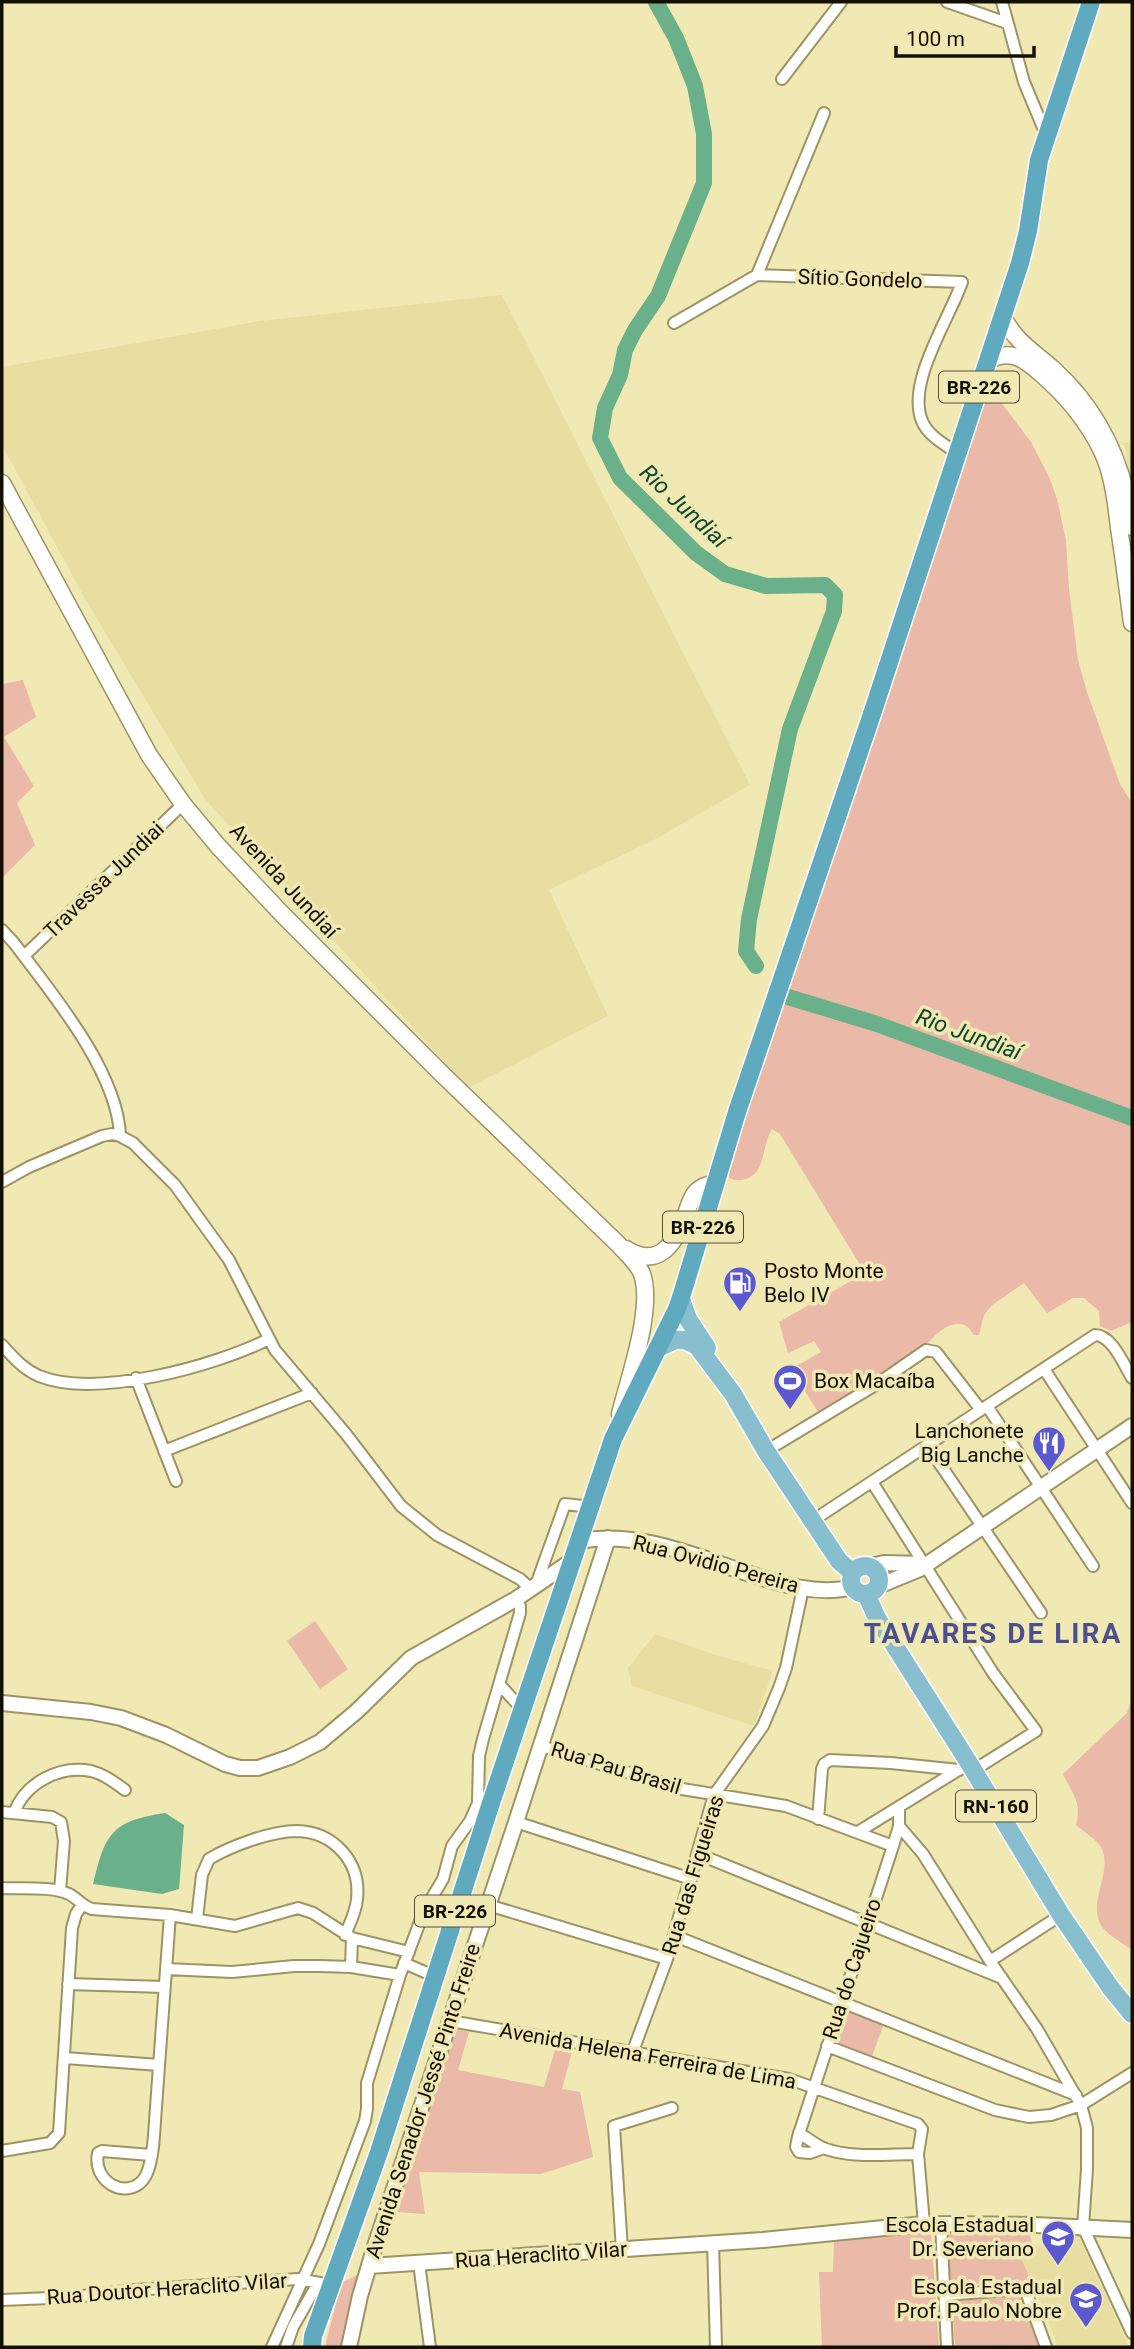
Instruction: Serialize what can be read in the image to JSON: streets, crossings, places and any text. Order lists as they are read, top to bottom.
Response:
{
  "streets": {
    "highway": ["BR-226"],
    "main road": ["Avenida Jundiaí", "RN-160"],
    "street": [
      "Sítio Gondelo",
      "Travessa Jundiai",
      "Rua Ovidio Pereira",
      "Rua Pau Brasil",
      "Rua das Figueiras",
      "Rua do Cajueiro",
      "Avenida Helena Ferreira de Lima",
      "Avenida Senador Jessé Pinto Freire",
      "Rua Heraclito Vilar",
      "Rua Doutor Heraclito Vilar"
    ]
  },
  "crossings": [
    ["Sítio Gondelo", "BR-226"],
    ["BR-226", "Avenida Jundiaí"],
    ["BR-226", "Rua Ovidio Pereira"],
    ["BR-226", "RN-160"],
    ["BR-226", "Rua Doutor Heraclito Vilar"],
    ["Travessa Jundiai", "Avenida Jundiaí"],
    ["Rua Ovidio Pereira", "RN-160"],
    ["Rua Ovidio Pereira", "Rua das Figueiras"],
    ["Rua Ovidio Pereira", "Avenida Senador Jessé Pinto Freire"],
    ["Rua Pau Brasil", "Rua das Figueiras"],
    ["Rua Pau Brasil", "Rua do Cajueiro"],
    ["Rua Pau Brasil", "Avenida Senador Jessé Pinto Freire"],
    ["Rua das Figueiras", "Avenida Helena Ferreira de Lima"],
    ["Rua do Cajueiro", "Avenida Helena Ferreira de Lima"],
    ["Avenida Helena Ferreira de Lima", "Avenida Senador Jessé Pinto Freire"],
    ["Avenida Senador Jessé Pinto Freire", "Rua Heraclito Vilar"]
  ],
  "districts": ["TAVARES DE LIRA"],
  "water": ["Rio Jundiaí"],
  "places": {
    "fuel station": ["Posto Monte Belo IV"],
    "sports": ["Box Macaíba"],
    "restaurant": ["Lanchonete Big Lanche"],
    "school or university": ["Escola Estadual Dr. Severiano", "Escola Estadual Prof. Paulo Nobre"]
  },
  "scale_bar": "100 m"
}
